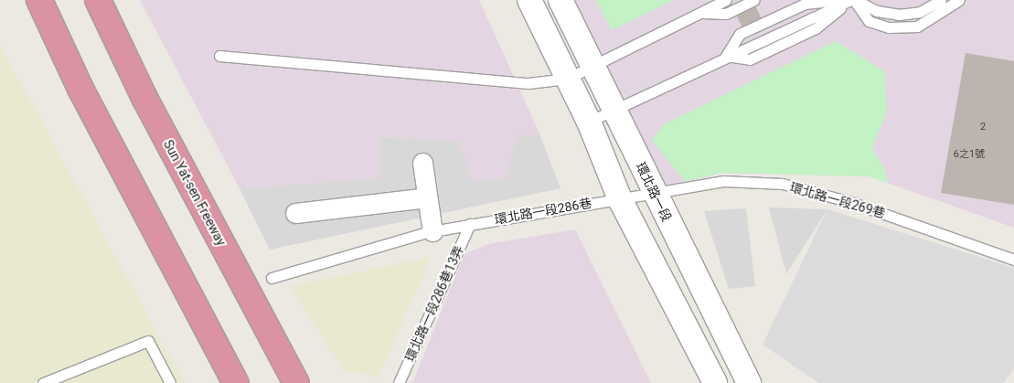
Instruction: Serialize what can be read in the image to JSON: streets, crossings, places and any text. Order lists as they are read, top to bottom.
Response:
{
  "streets": {
    "highway": ["Sun Yat-sen Freeway"],
    "street": ["環北路一段"],
    "lane": ["環北路一段269巷", "環北路一段286巷", "環北路一段286巷13弄"]
  },
  "crossings": [
    ["環北路一段", "環北路一段269巷"],
    ["環北路一段", "環北路一段286巷"],
    ["環北路一段269巷", "環北路一段286巷"],
    ["環北路一段286巷", "環北路一段286巷13弄"]
  ],
  "house_numbers": ["2", "6之1號"]
}
